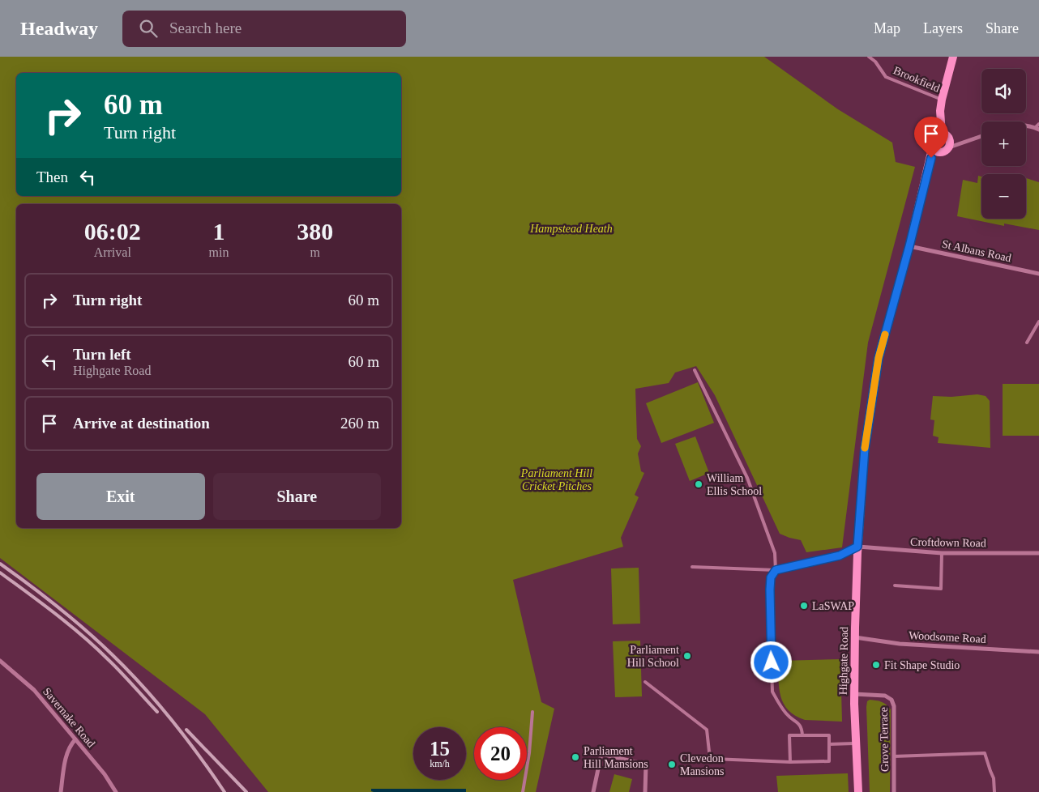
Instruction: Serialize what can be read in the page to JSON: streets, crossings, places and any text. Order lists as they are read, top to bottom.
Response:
{
  "streets": {
    "street": [
      "St Albans Road",
      "Croftdown Road",
      "Woodsome Road",
      "Highgate Road",
      "Savernake Road",
      "Grove Terrace"
    ],
    "lane": ["Brookfield"]
  },
  "crossings": [
    ["St Albans Road", "Highgate Road"],
    ["Croftdown Road", "Highgate Road"],
    ["Woodsome Road", "Highgate Road"],
    ["Highgate Road", "Grove Terrace"]
  ],
  "parks": ["Hampstead Heath", "Parliament Hill Cricket Pitches"],
  "places": [
    "William Ellis School",
    "LaSWAP",
    "Parliament Hill School",
    "Fit Shape Studio",
    "Parliament Hill Mansions",
    "Clevedon Mansions"
  ],
  "page": {
    "header": "Headway",
    "search": "Search here",
    "nav": ["Map", "Layers", "Share"],
    "map_buttons": ["+", "−"],
    "turn": ["60 m", "Turn right"],
    "then": "Then",
    "eta": [
      "06:02",
      "Arrival",
      "1",
      "min",
      "380",
      "m"
    ],
    "list": [
      {
        "name": "Turn right",
        "value": "60 m"
      },
      {
        "name": "Turn left",
        "note": "Highgate Road",
        "value": "60 m"
      },
      {
        "name": "Arrive at destination",
        "value": "260 m"
      }
    ],
    "buttons": ["Exit", "Share"],
    "speed": "15 km/h",
    "limit": "20"
  }
}
